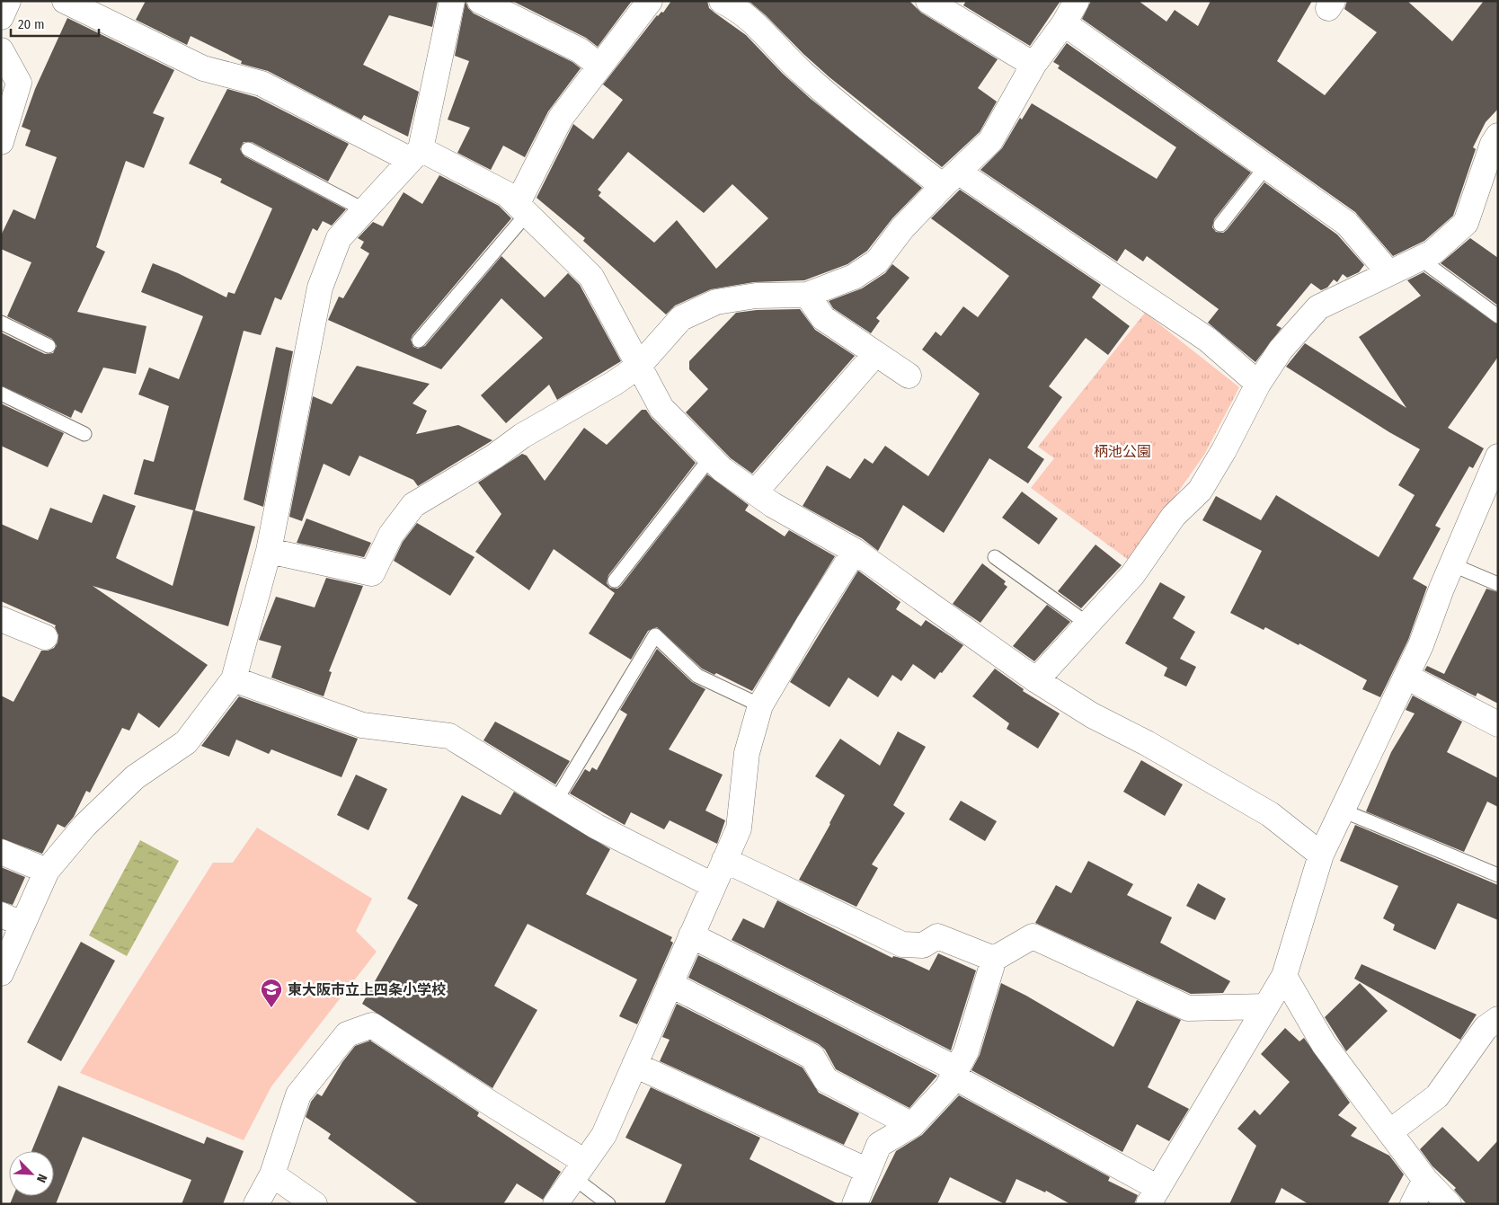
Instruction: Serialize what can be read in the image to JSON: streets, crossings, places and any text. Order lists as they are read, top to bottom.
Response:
{
  "parks": ["柄池公園"],
  "places": {
    "school or university": ["東大阪市立上四条小学校"]
  },
  "scale_bar": "20 m",
  "north": "bottom right"
}
